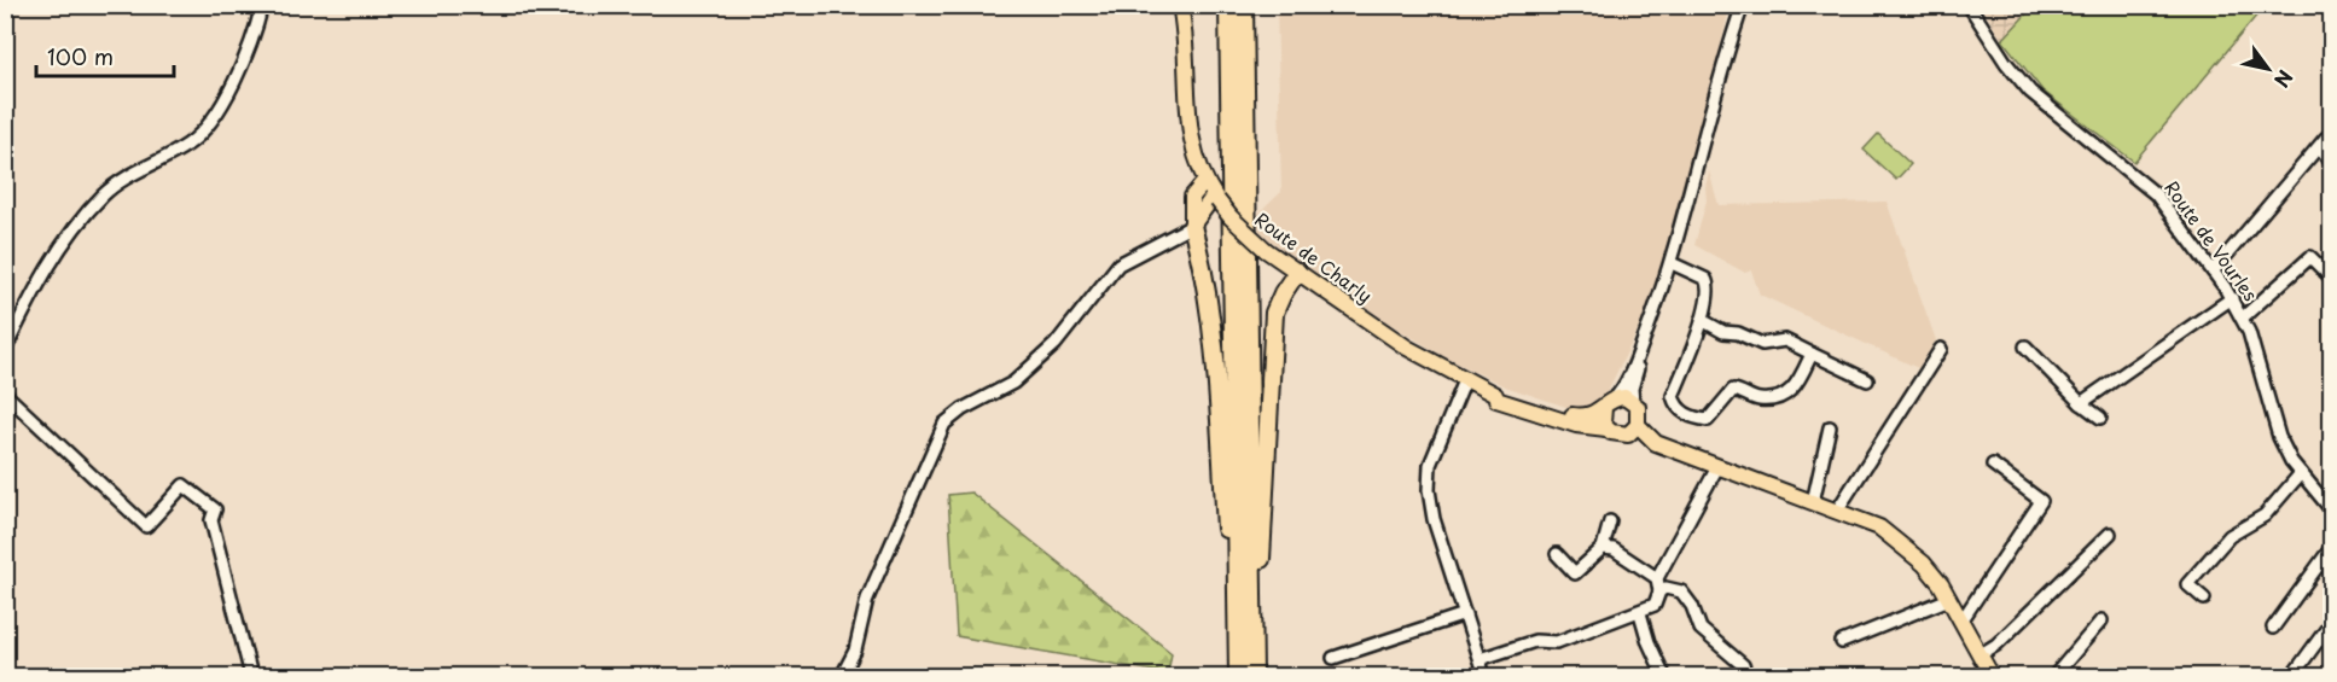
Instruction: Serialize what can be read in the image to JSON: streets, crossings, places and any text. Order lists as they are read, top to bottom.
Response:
{
  "streets": {
    "main road": ["Route de Charly"],
    "street": ["Route de Vourles"]
  },
  "scale_bar": "100 m",
  "north": "bottom right"
}
